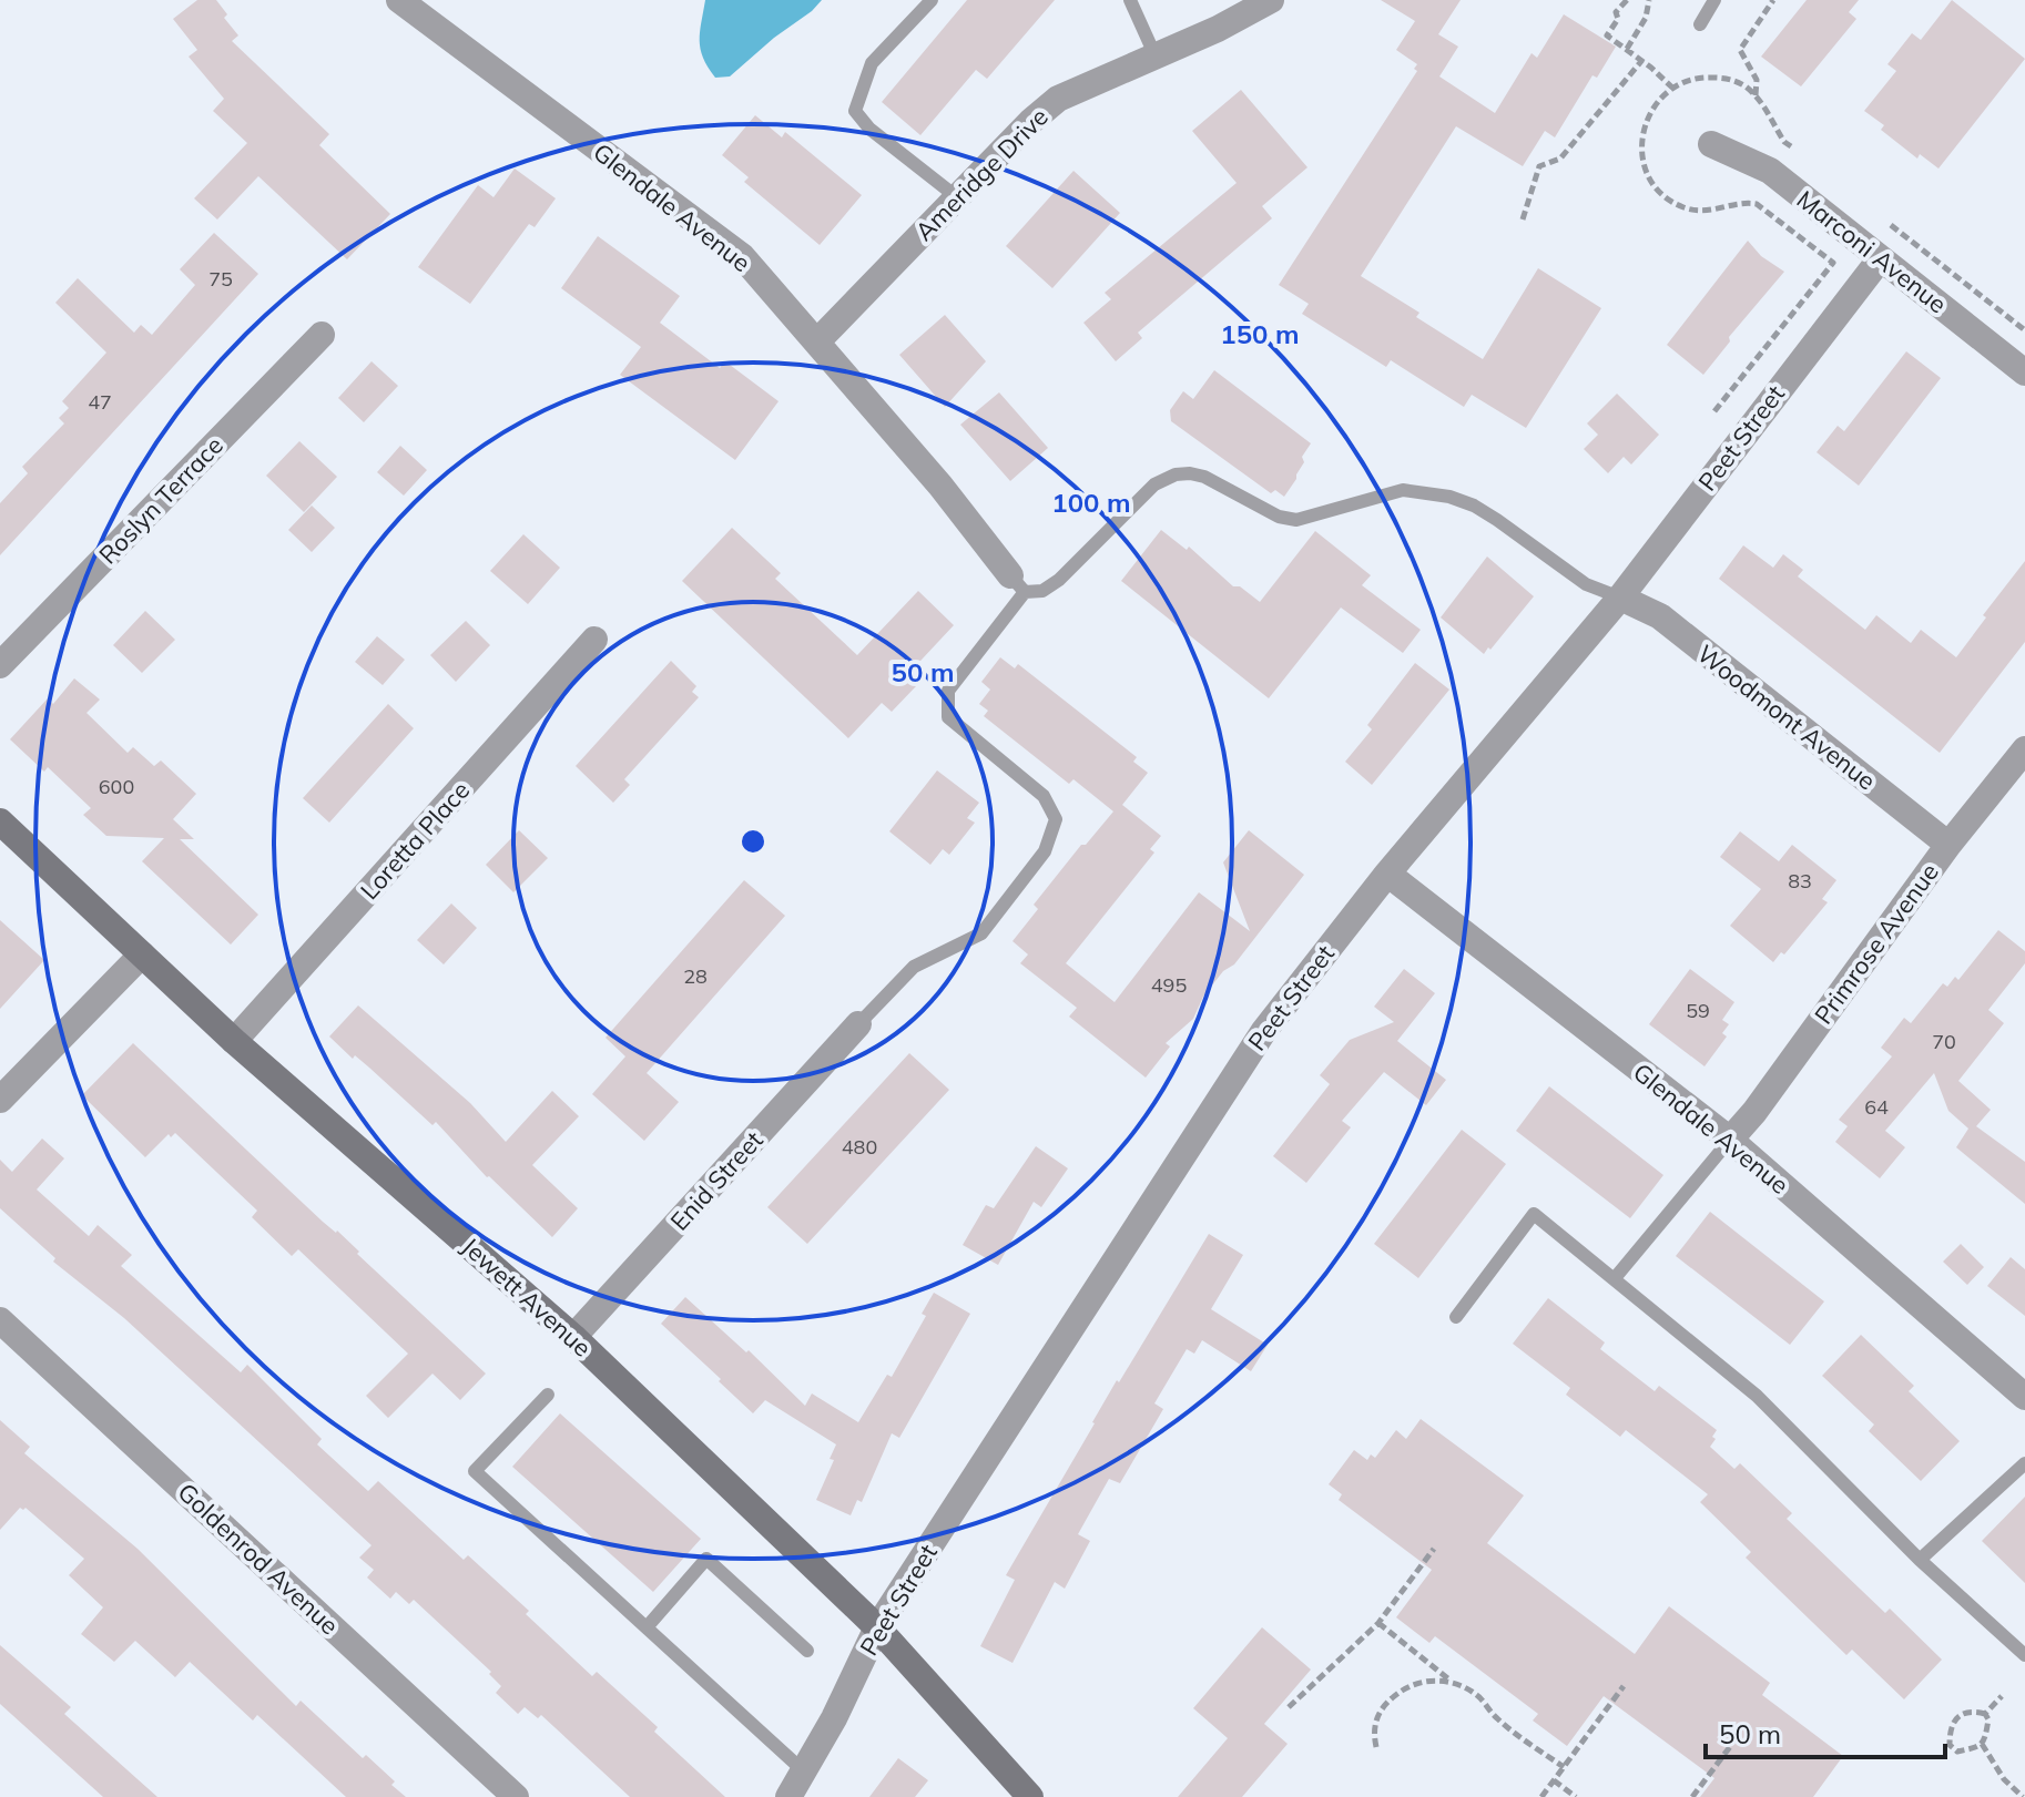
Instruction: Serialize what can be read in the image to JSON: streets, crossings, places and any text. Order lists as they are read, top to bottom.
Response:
{
  "streets": {
    "main road": ["Jewett Avenue"],
    "street": [
      "Ameridge Drive",
      "Glendale Avenue",
      "Marconi Avenue",
      "Peet Street",
      "Roslyn Terrace",
      "Woodmont Avenue",
      "Loretta Place",
      "Primrose Avenue",
      "Enid Street",
      "Goldenrod Avenue"
    ]
  },
  "crossings": [
    ["Ameridge Drive", "Glendale Avenue"],
    ["Glendale Avenue", "Peet Street"],
    ["Glendale Avenue", "Primrose Avenue"],
    ["Marconi Avenue", "Peet Street"],
    ["Peet Street", "Woodmont Avenue"],
    ["Peet Street", "Jewett Avenue"],
    ["Woodmont Avenue", "Primrose Avenue"],
    ["Loretta Place", "Jewett Avenue"],
    ["Enid Street", "Jewett Avenue"]
  ],
  "house_numbers": [
    "75",
    "47",
    "600",
    "83",
    "28",
    "495",
    "59",
    "70",
    "64",
    "480"
  ],
  "scale_bar": "50 m",
  "rings": ["150 m", "100 m", "50 m"]
}
